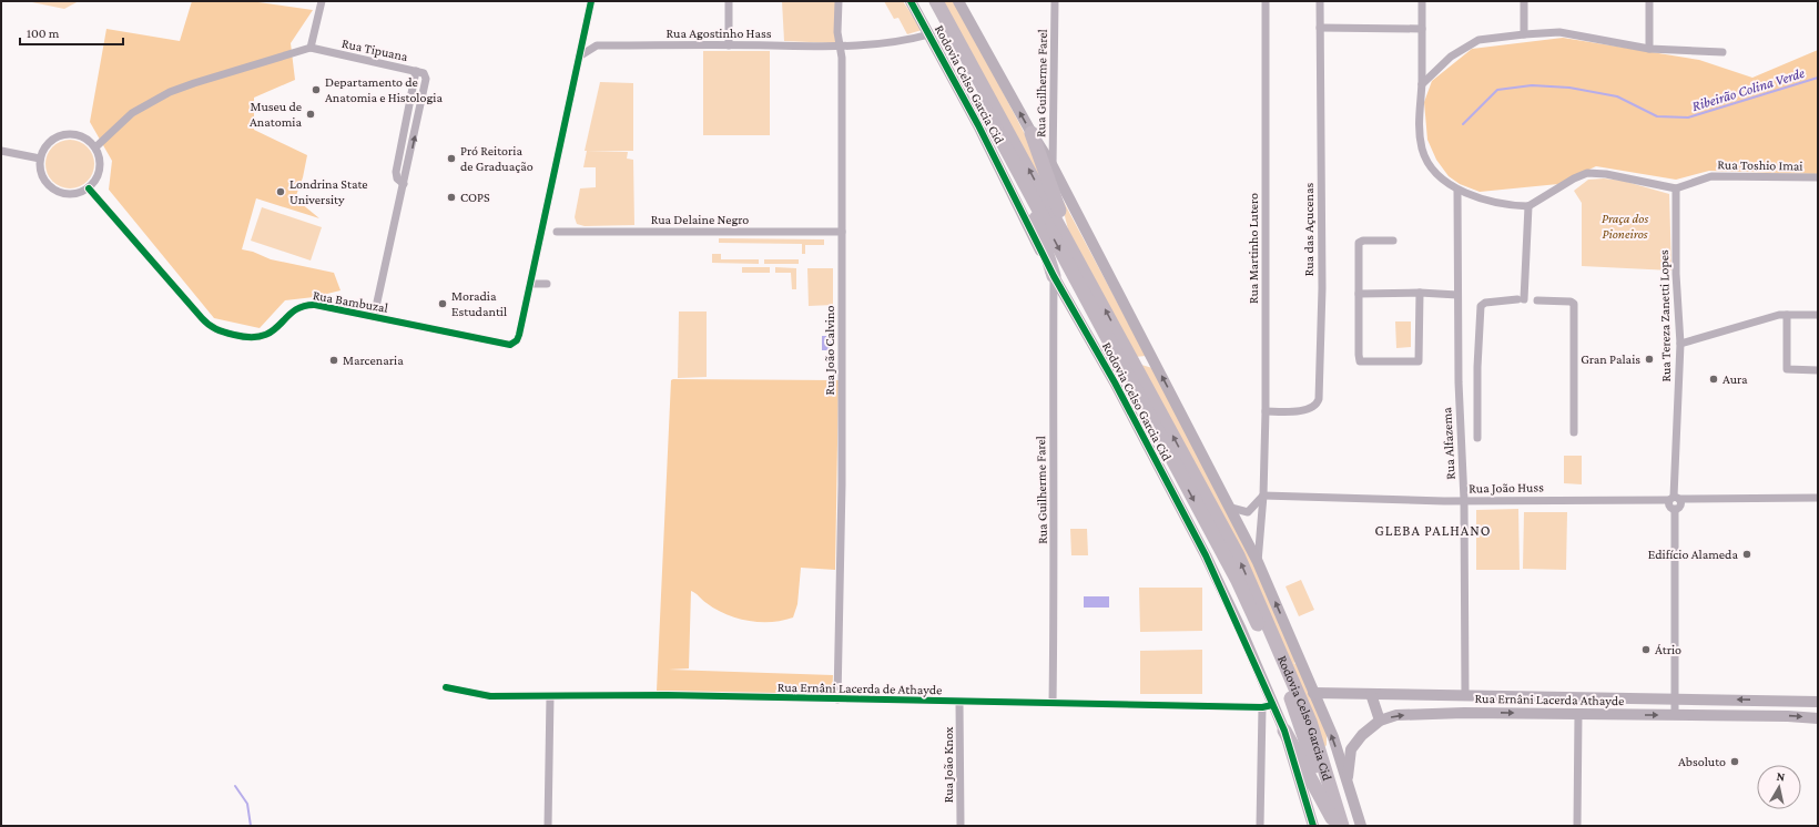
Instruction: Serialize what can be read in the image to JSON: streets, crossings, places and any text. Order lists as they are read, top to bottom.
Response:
{
  "streets": {
    "highway": ["Rodovia Celso Garcia Cid"],
    "street": [
      "Rua Agostinho Hass",
      "Rua Tipuana",
      "Rua Guilherme Farel",
      "Rua Toshio Imai",
      "Rua Delaine Negro",
      "Rua das Açucenas",
      "Rua Martinho Lutero",
      "Rua Bambuzal",
      "Rua Tereza Zanetti Lopes",
      "Rua João Calvino",
      "Rua Alfazema",
      "Rua João Huss",
      "Rua Ernâni Lacerda de Athayde",
      "Rua Ernâni Lacerda Athayde",
      "Rua João Knox"
    ]
  },
  "crossings": [
    ["Rua Agostinho Hass", "Rodovia Celso Garcia Cid"],
    ["Rua Agostinho Hass", "Rua Bambuzal"],
    ["Rua Agostinho Hass", "Rua João Calvino"],
    ["Rua Tipuana", "Rua Bambuzal"],
    ["Rua Guilherme Farel", "Rodovia Celso Garcia Cid"],
    ["Rua Guilherme Farel", "Rua Ernâni Lacerda de Athayde"],
    ["Rodovia Celso Garcia Cid", "Rua Ernâni Lacerda de Athayde"],
    ["Rua Toshio Imai", "Rua Tereza Zanetti Lopes"],
    ["Rua Delaine Negro", "Rua João Calvino"],
    ["Rua das Açucenas", "Rua Martinho Lutero"],
    ["Rua Martinho Lutero", "Rua João Huss"],
    ["Rua Tereza Zanetti Lopes", "Rua João Huss"],
    ["Rua João Calvino", "Rua Ernâni Lacerda de Athayde"],
    ["Rua Alfazema", "Rua João Huss"],
    ["Rua Alfazema", "Rua Ernâni Lacerda Athayde"],
    ["Rua Ernâni Lacerda de Athayde", "Rua João Knox"]
  ],
  "districts": ["GLEBA PALHANO"],
  "water": ["Ribeirão Colina Verde"],
  "parks": ["Praça dos Pioneiros"],
  "places": [
    "Departamento de Anatomia e Histologia",
    "Museu de Anatomia",
    "Pró Reitoria de Graduação",
    "Londrina State University",
    "COPS",
    "Moradia Estudantil",
    "Gran Palais",
    "Marcenaria",
    "Aura",
    "Edifício Alameda",
    "Átrio",
    "Absoluto"
  ],
  "scale_bar": "100 m",
  "north": "top"
}
